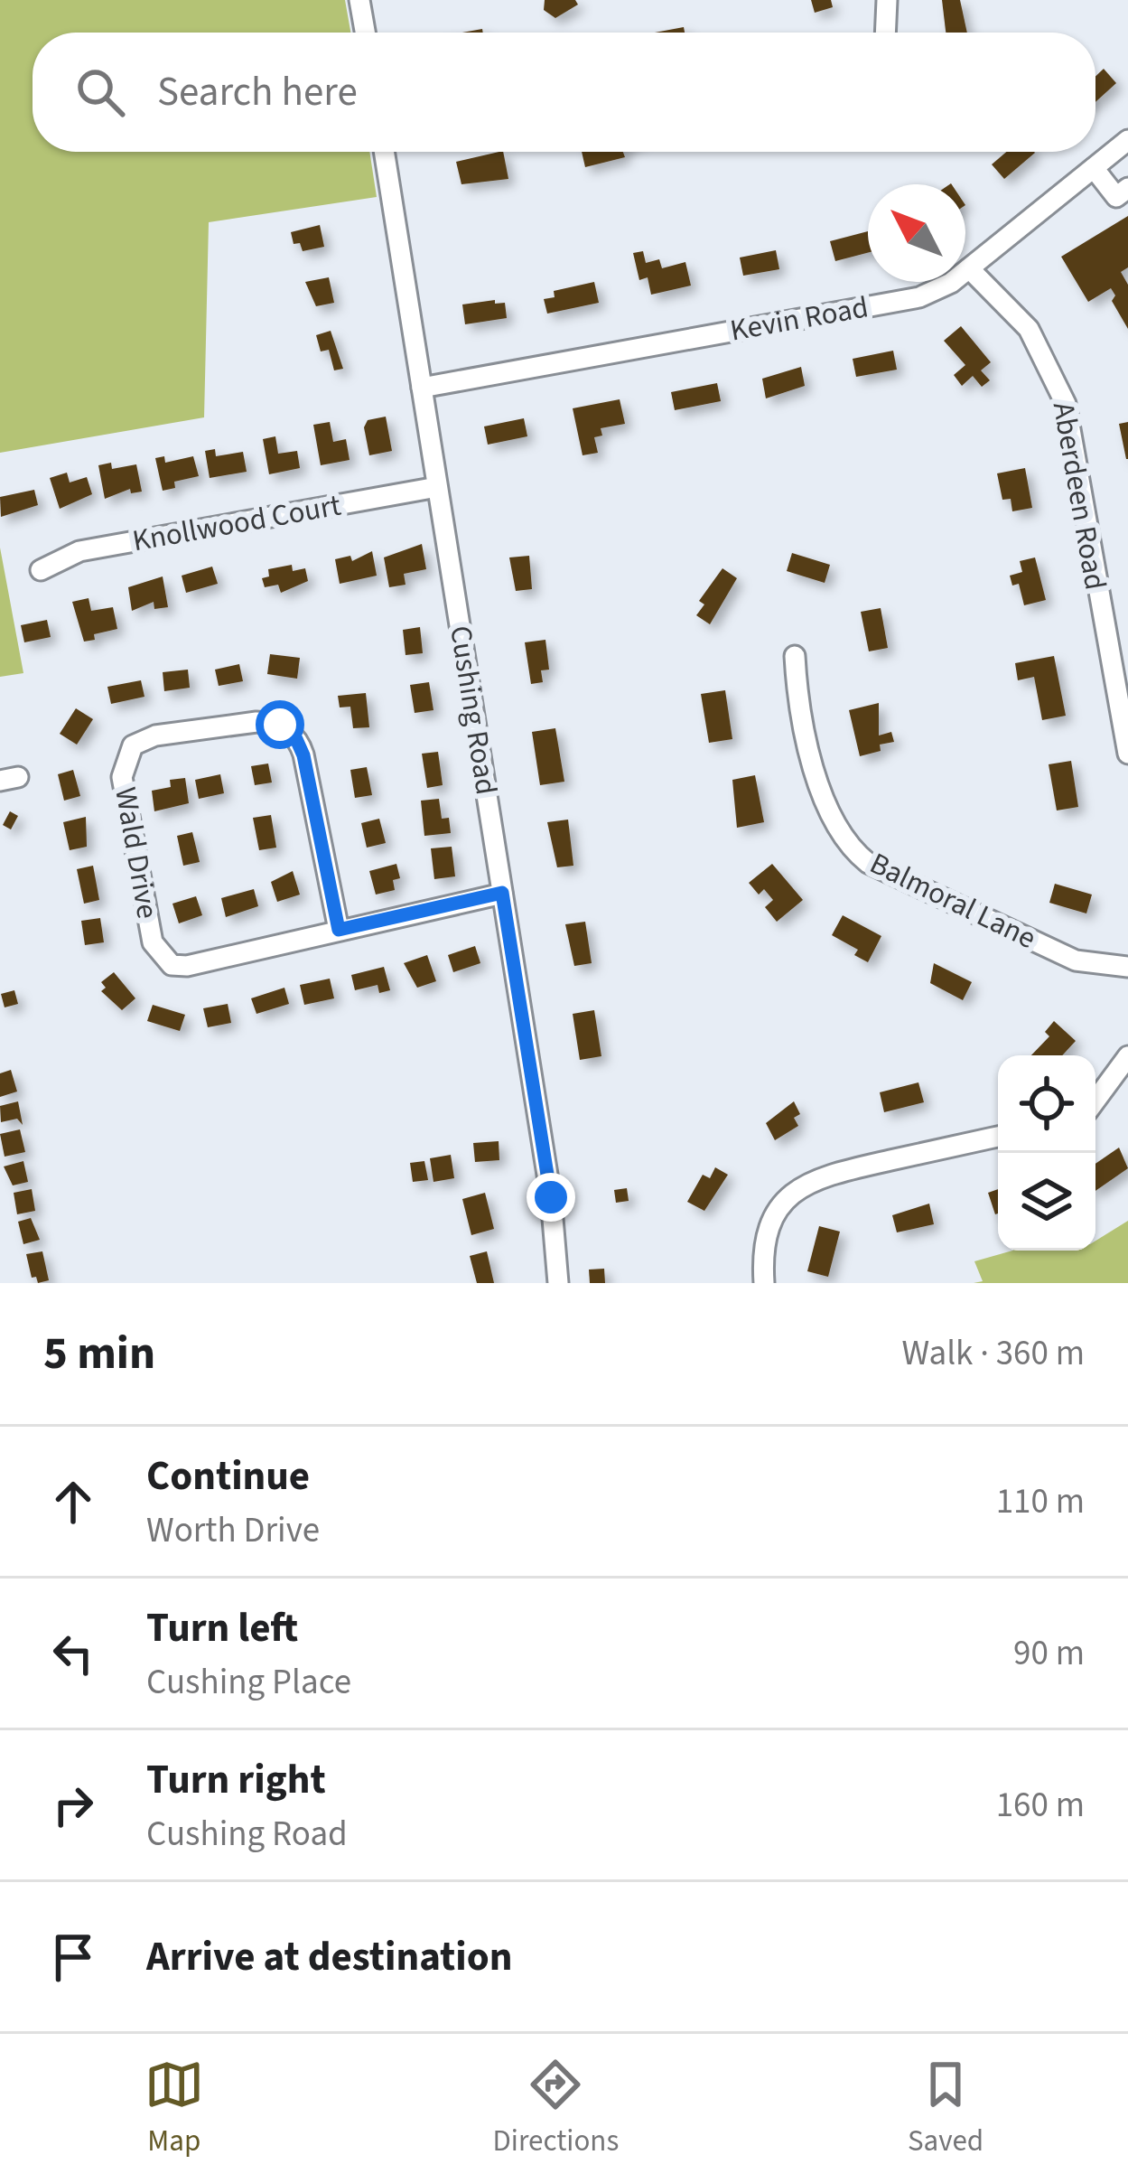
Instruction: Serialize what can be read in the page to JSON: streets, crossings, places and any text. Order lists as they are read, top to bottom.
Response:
{
  "streets": {
    "street": [
      "Kevin Road",
      "Aberdeen Road",
      "Knollwood Court",
      "Cushing Road",
      "Wald Drive",
      "Balmoral Lane"
    ]
  },
  "crossings": [
    ["Kevin Road", "Aberdeen Road"],
    ["Kevin Road", "Cushing Road"],
    ["Knollwood Court", "Cushing Road"]
  ],
  "north": "top left",
  "page": {
    "search": "Search here",
    "heading": ["5 min", "Walk · 360 m"],
    "list": [
      ["Continue", "Worth Drive", "110 m"],
      ["Turn left", "Cushing Place", "90 m"],
      ["Turn right", "Cushing Road", "160 m"],
      "Arrive at destination"
    ],
    "nav": ["Map", "Directions", "Saved"]
  }
}
